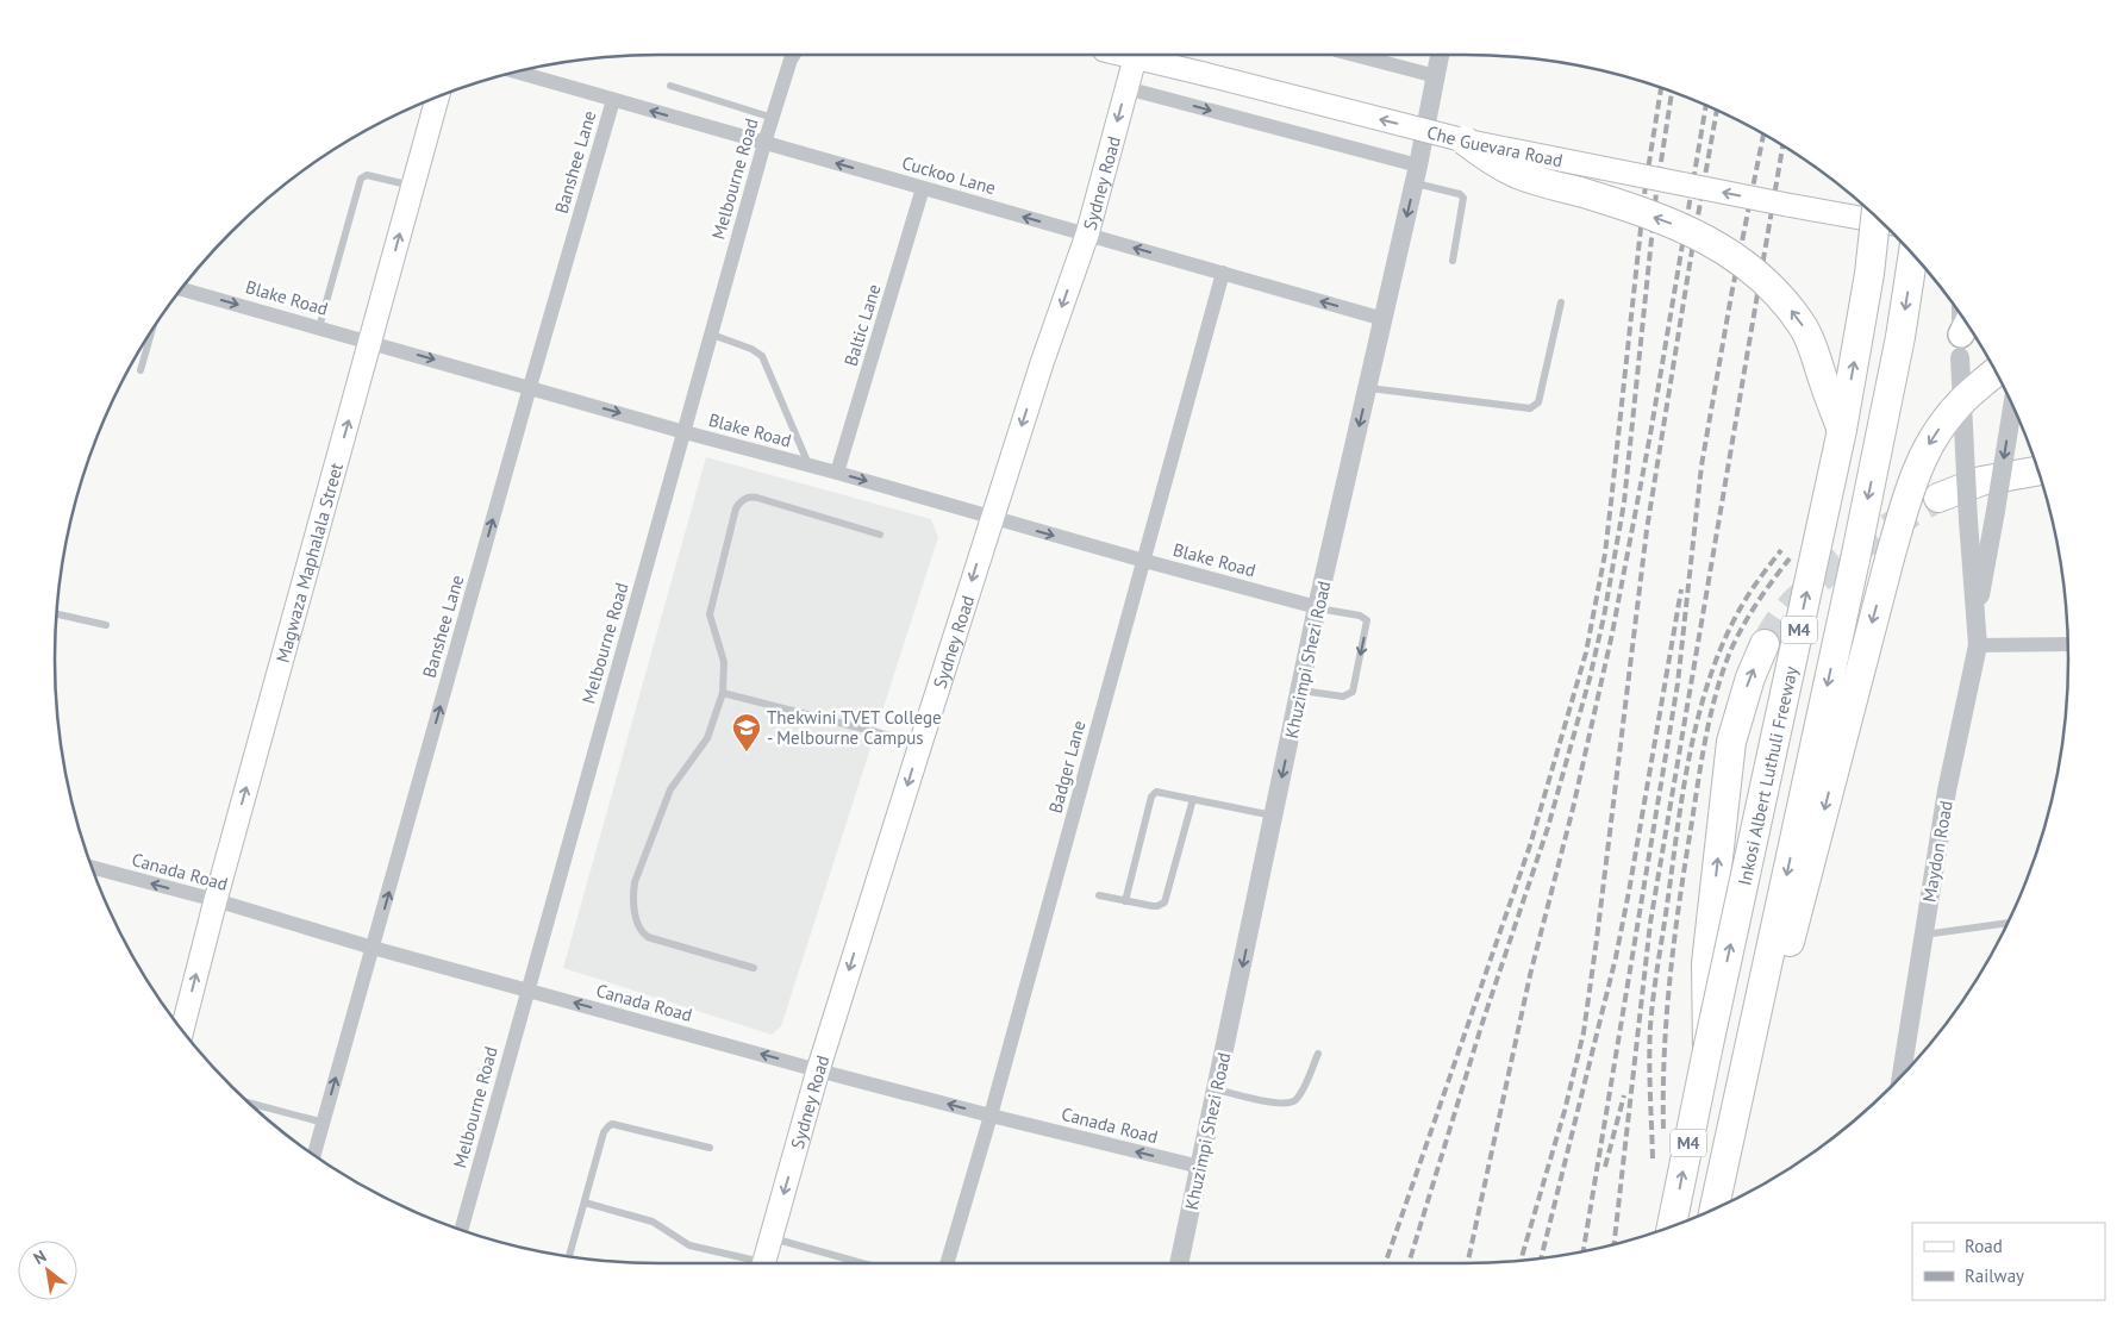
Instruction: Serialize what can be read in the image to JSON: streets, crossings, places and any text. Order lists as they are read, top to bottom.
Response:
{
  "streets": {
    "highway": ["M4", "Inkosi Albert Luthuli Freeway"],
    "main road": ["Che Guevara Road", "Sydney Road", "Magwaza Maphalala Street"],
    "street": [
      "Banshee Lane",
      "Cuckoo Lane",
      "Melbourne Road",
      "Blake Road",
      "Baltic Lane",
      "Khuzimpi Shezi Road",
      "Badger Lane",
      "Maydon Road",
      "Canada Road"
    ]
  },
  "crossings": [
    ["Che Guevara Road", "Sydney Road"],
    ["Che Guevara Road", "Khuzimpi Shezi Road"],
    ["Banshee Lane", "Cuckoo Lane"],
    ["Banshee Lane", "Blake Road"],
    ["Banshee Lane", "Canada Road"],
    ["Cuckoo Lane", "Melbourne Road"],
    ["Cuckoo Lane", "Sydney Road"],
    ["Cuckoo Lane", "Baltic Lane"],
    ["Cuckoo Lane", "Khuzimpi Shezi Road"],
    ["Cuckoo Lane", "Badger Lane"],
    ["Melbourne Road", "Blake Road"],
    ["Melbourne Road", "Canada Road"],
    ["Sydney Road", "Blake Road"],
    ["Sydney Road", "Canada Road"],
    ["Blake Road", "Baltic Lane"],
    ["Blake Road", "Magwaza Maphalala Street"],
    ["Blake Road", "Khuzimpi Shezi Road"],
    ["Blake Road", "Badger Lane"],
    ["Magwaza Maphalala Street", "Canada Road"],
    ["Khuzimpi Shezi Road", "Canada Road"],
    ["Badger Lane", "Canada Road"]
  ],
  "one_way": [
    "Banshee Lane",
    "Cuckoo Lane",
    "Sydney Road",
    "Blake Road",
    "Magwaza Maphalala Street",
    "Khuzimpi Shezi Road",
    "Canada Road"
  ],
  "places": {
    "school or university": ["Thekwini TVET College - Melbourne Campus"]
  },
  "legend": ["Road", "Railway"],
  "north": "top left"
}
